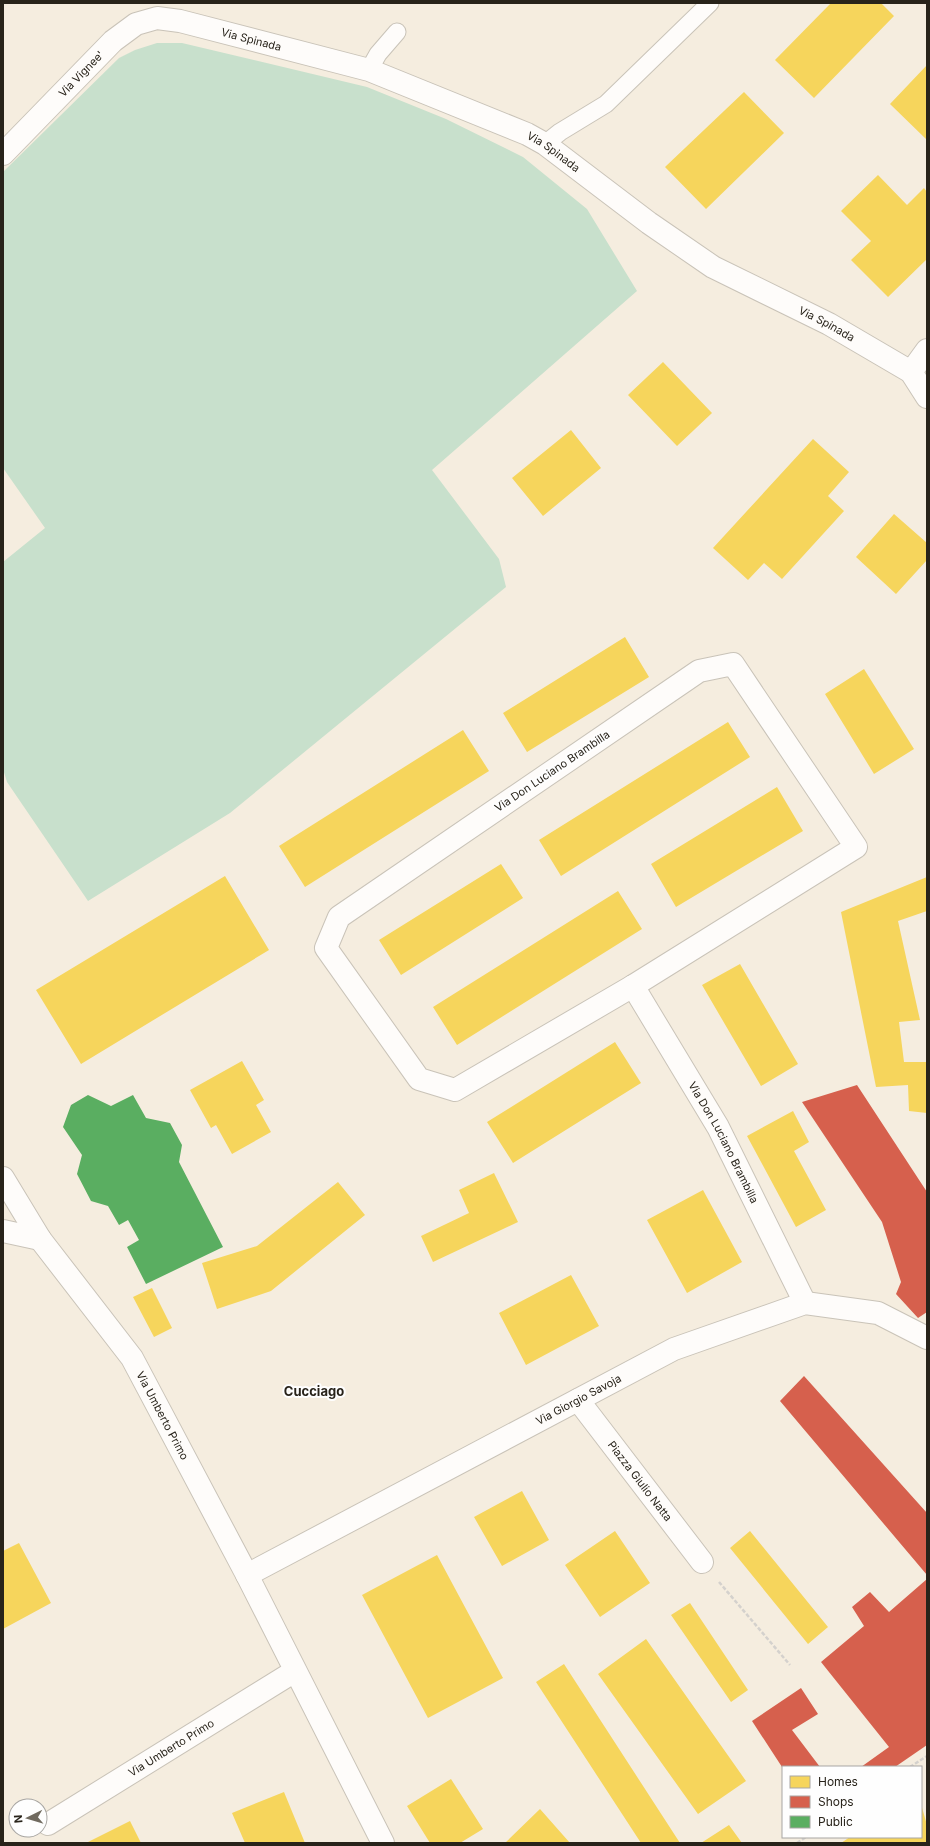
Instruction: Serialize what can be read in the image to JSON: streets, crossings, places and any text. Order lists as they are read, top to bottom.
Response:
{
  "streets": {
    "street": [
      "Via Spinada",
      "Via Vignee'",
      "Via Don Luciano Brambilla",
      "Via Giorgio Savoja",
      "Via Umberto Primo",
      "Piazza Giulio Natta"
    ]
  },
  "crossings": [
    ["Via Spinada", "Via Vignee'"],
    ["Via Don Luciano Brambilla", "Via Giorgio Savoja"],
    ["Via Giorgio Savoja", "Via Umberto Primo"],
    ["Via Giorgio Savoja", "Piazza Giulio Natta"]
  ],
  "districts": ["Cucciago"],
  "legend": ["Homes", "Shops", "Public"],
  "north": "left"
}
